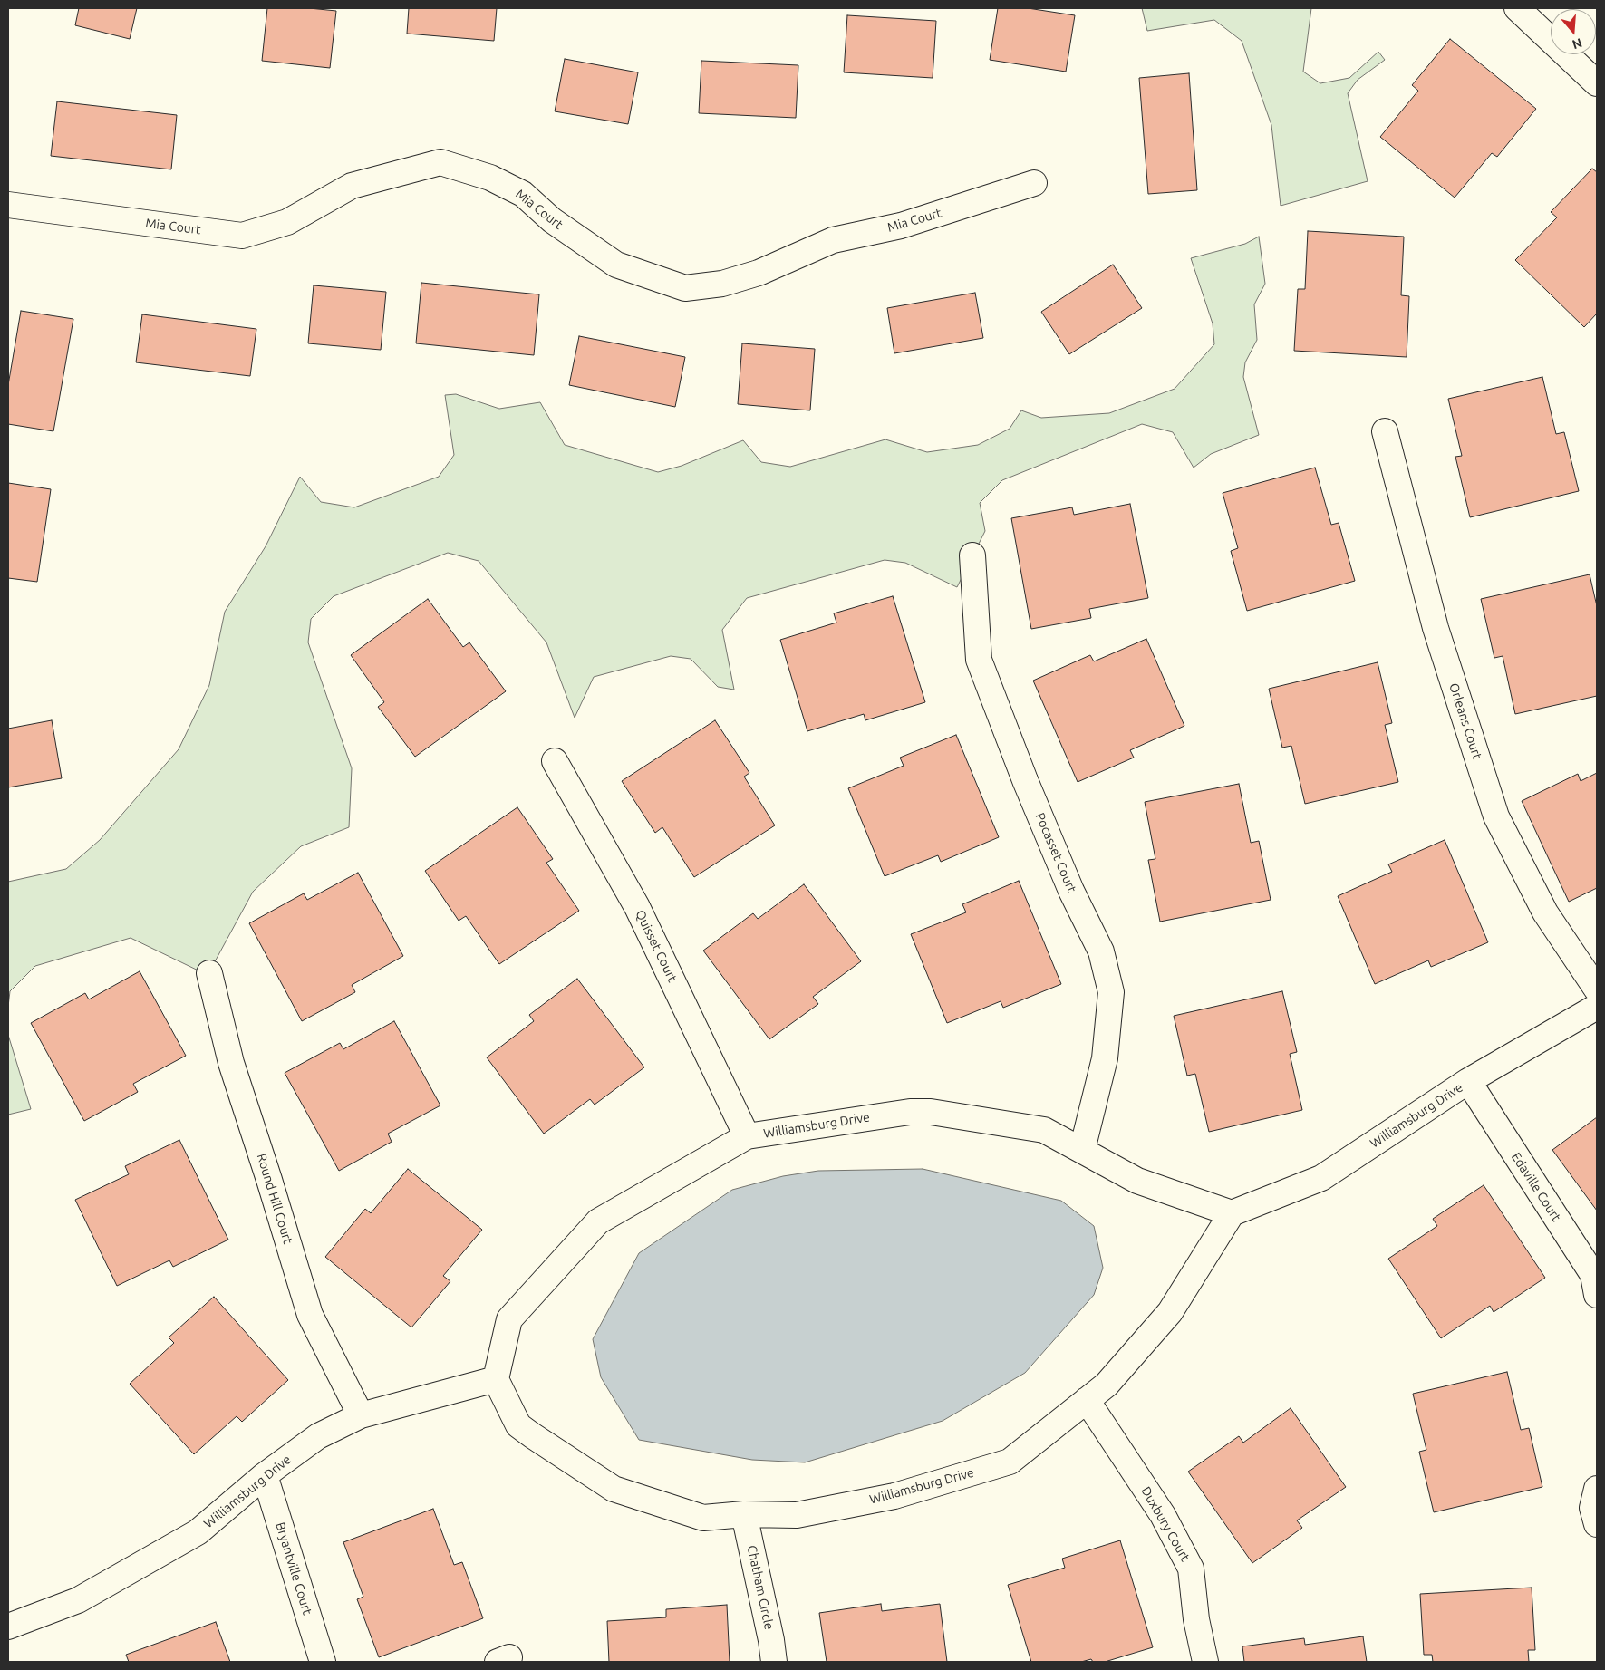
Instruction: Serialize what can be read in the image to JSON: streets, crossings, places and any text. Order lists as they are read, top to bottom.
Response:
{
  "streets": {
    "street": [
      "Mia Court",
      "Orleans Court",
      "Pocasset Court",
      "Quisset Court",
      "Williamsburg Drive",
      "Edaville Court",
      "Round Hill Court",
      "Duxbury Court",
      "Bryantville Court",
      "Chatham Circle"
    ]
  },
  "crossings": [
    ["Pocasset Court", "Williamsburg Drive"],
    ["Quisset Court", "Williamsburg Drive"],
    ["Williamsburg Drive", "Edaville Court"],
    ["Williamsburg Drive", "Round Hill Court"],
    ["Williamsburg Drive", "Duxbury Court"],
    ["Williamsburg Drive", "Bryantville Court"],
    ["Williamsburg Drive", "Chatham Circle"]
  ],
  "north": "bottom"
}
